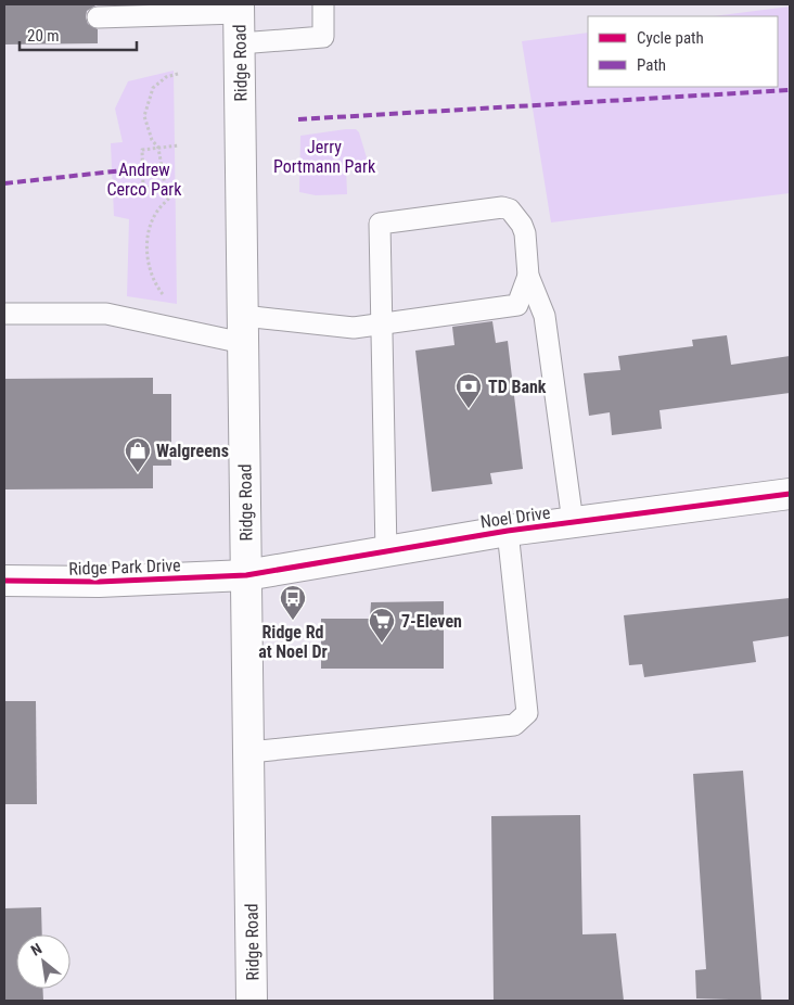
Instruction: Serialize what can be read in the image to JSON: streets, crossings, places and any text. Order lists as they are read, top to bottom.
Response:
{
  "streets": {
    "main road": ["Ridge Road", "Noel Drive", "Ridge Park Drive"]
  },
  "crossings": [
    ["Ridge Road", "Noel Drive"],
    ["Ridge Road", "Ridge Park Drive"],
    ["Noel Drive", "Ridge Park Drive"]
  ],
  "parks": ["Jerry Portmann Park", "Andrew Cerco Park"],
  "places": {
    "bank": ["TD Bank"],
    "shop": ["Walgreens"],
    "bus stop": ["Ridge Rd at Noel Dr"],
    "supermarket": ["7-Eleven"]
  },
  "legend": ["Cycle path", "Path"],
  "scale_bar": "20 m",
  "north": "top left"
}
